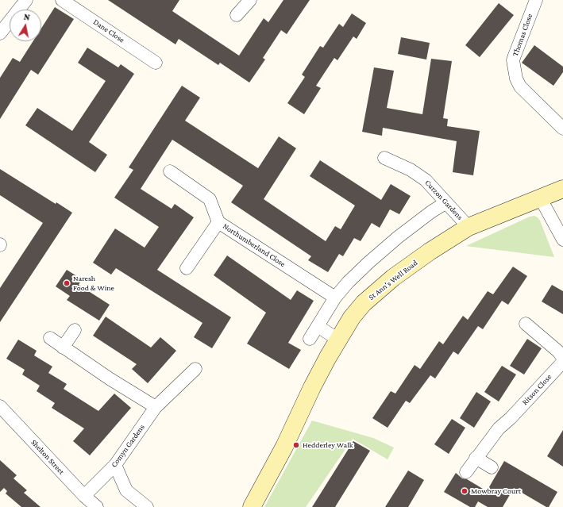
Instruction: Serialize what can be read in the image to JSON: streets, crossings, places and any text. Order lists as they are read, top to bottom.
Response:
{
  "streets": {
    "street": [
      "Dane Close",
      "Thomas Close",
      "Curzon Gardens",
      "Northumberland Close",
      "St Ann's Well Road",
      "Ritson Close",
      "Comyn Gardens",
      "Shelton Street"
    ]
  },
  "crossings": [
    ["Curzon Gardens", "St Ann's Well Road"],
    ["Comyn Gardens", "Shelton Street"]
  ],
  "places": ["Naresh Food & Wine", "Hedderley Walk", "Mowbray Court"],
  "north": "top"
}
